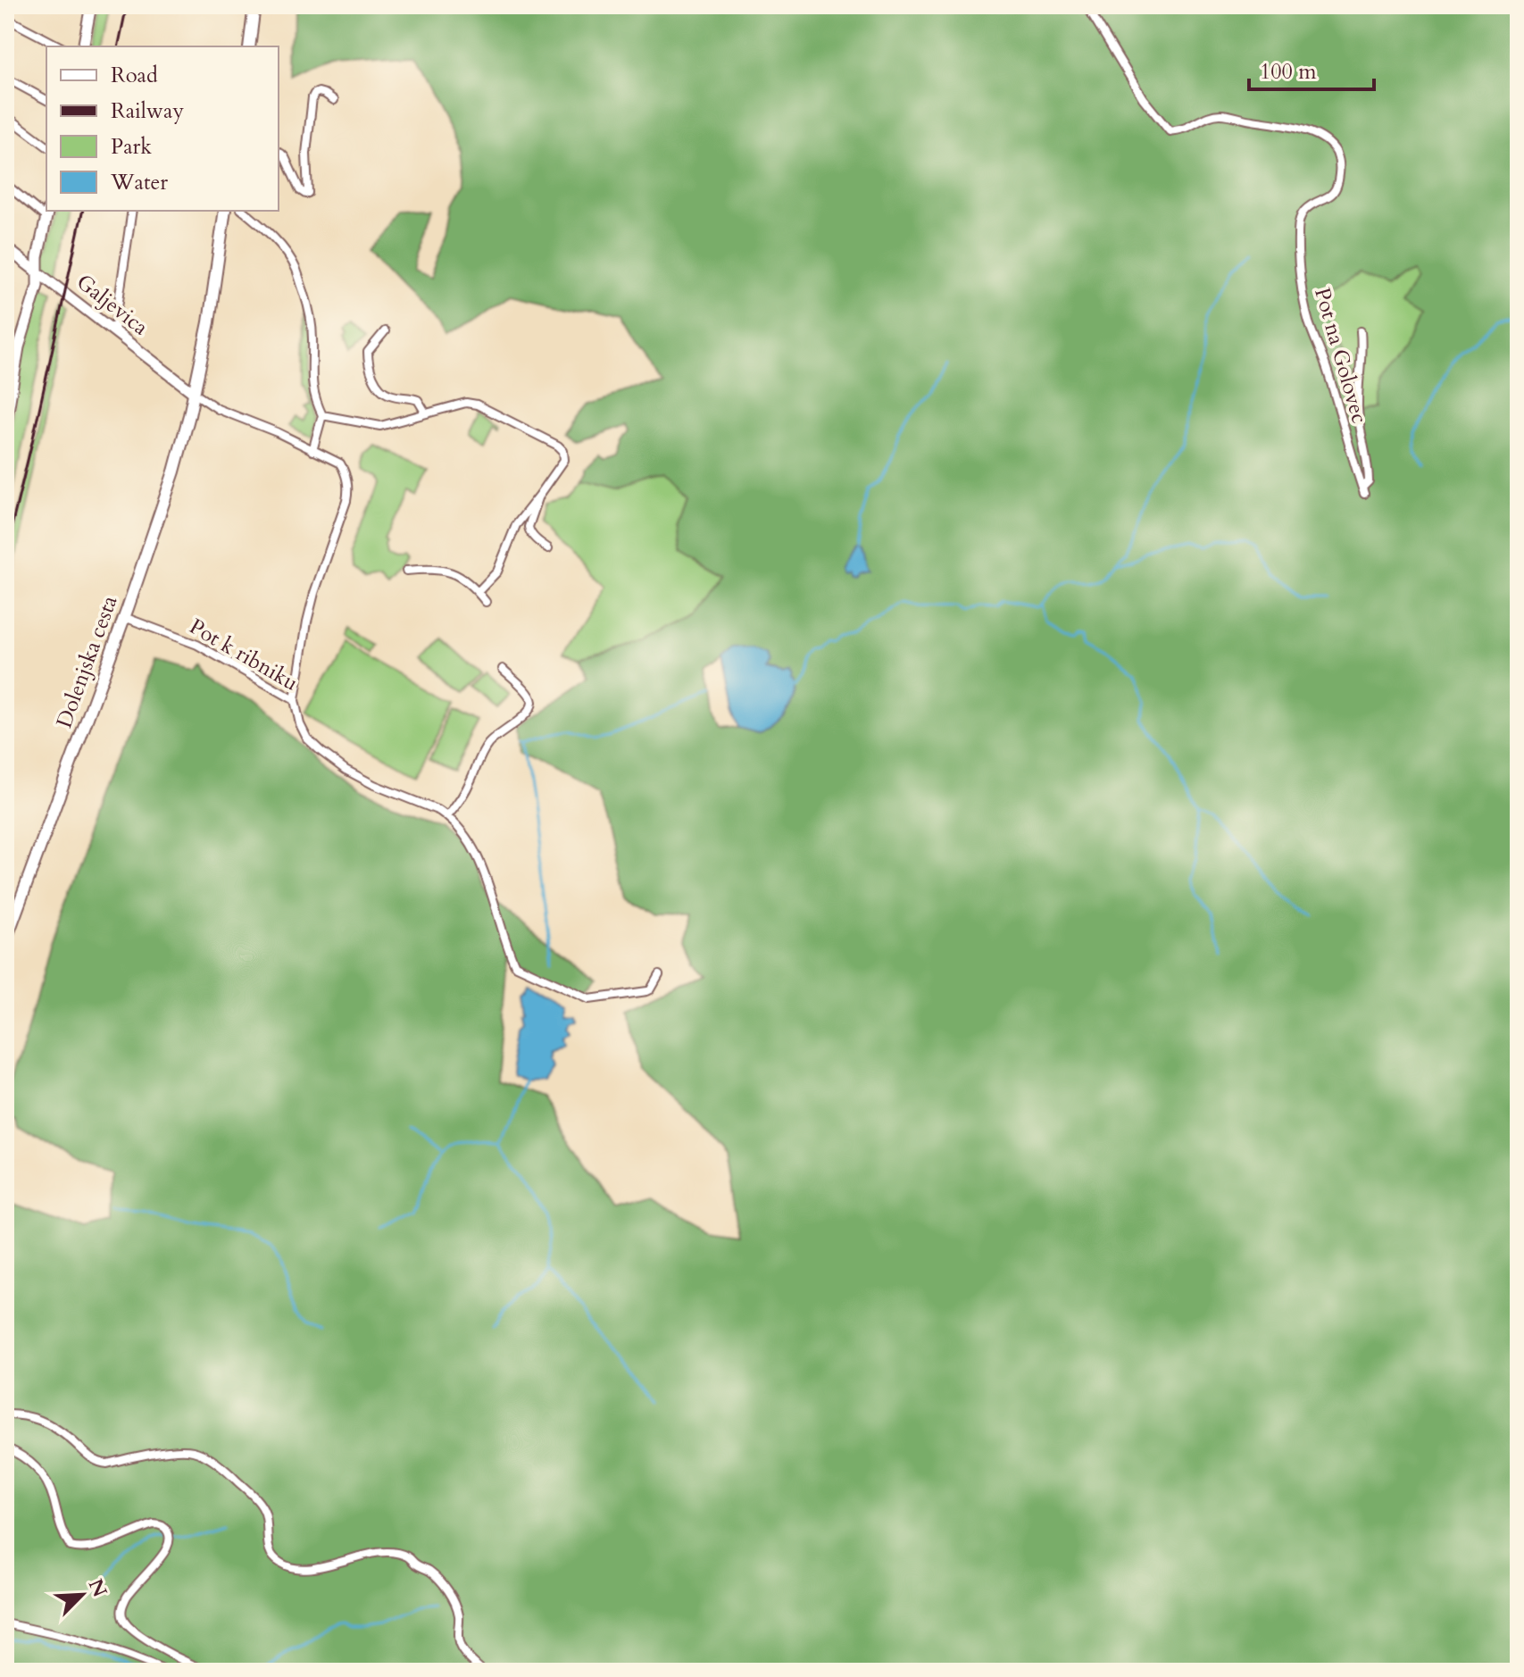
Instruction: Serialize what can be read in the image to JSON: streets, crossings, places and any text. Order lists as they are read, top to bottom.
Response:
{
  "streets": {
    "main road": ["Dolenjska cesta"],
    "street": ["Galjevica", "Pot na Golovec", "Pot k ribniku"]
  },
  "crossings": [
    ["Galjevica", "Dolenjska cesta"],
    ["Pot k ribniku", "Dolenjska cesta"]
  ],
  "legend": [
    "Road",
    "Railway",
    "Park",
    "Water"
  ],
  "scale_bar": "100 m",
  "north": "top right"
}
